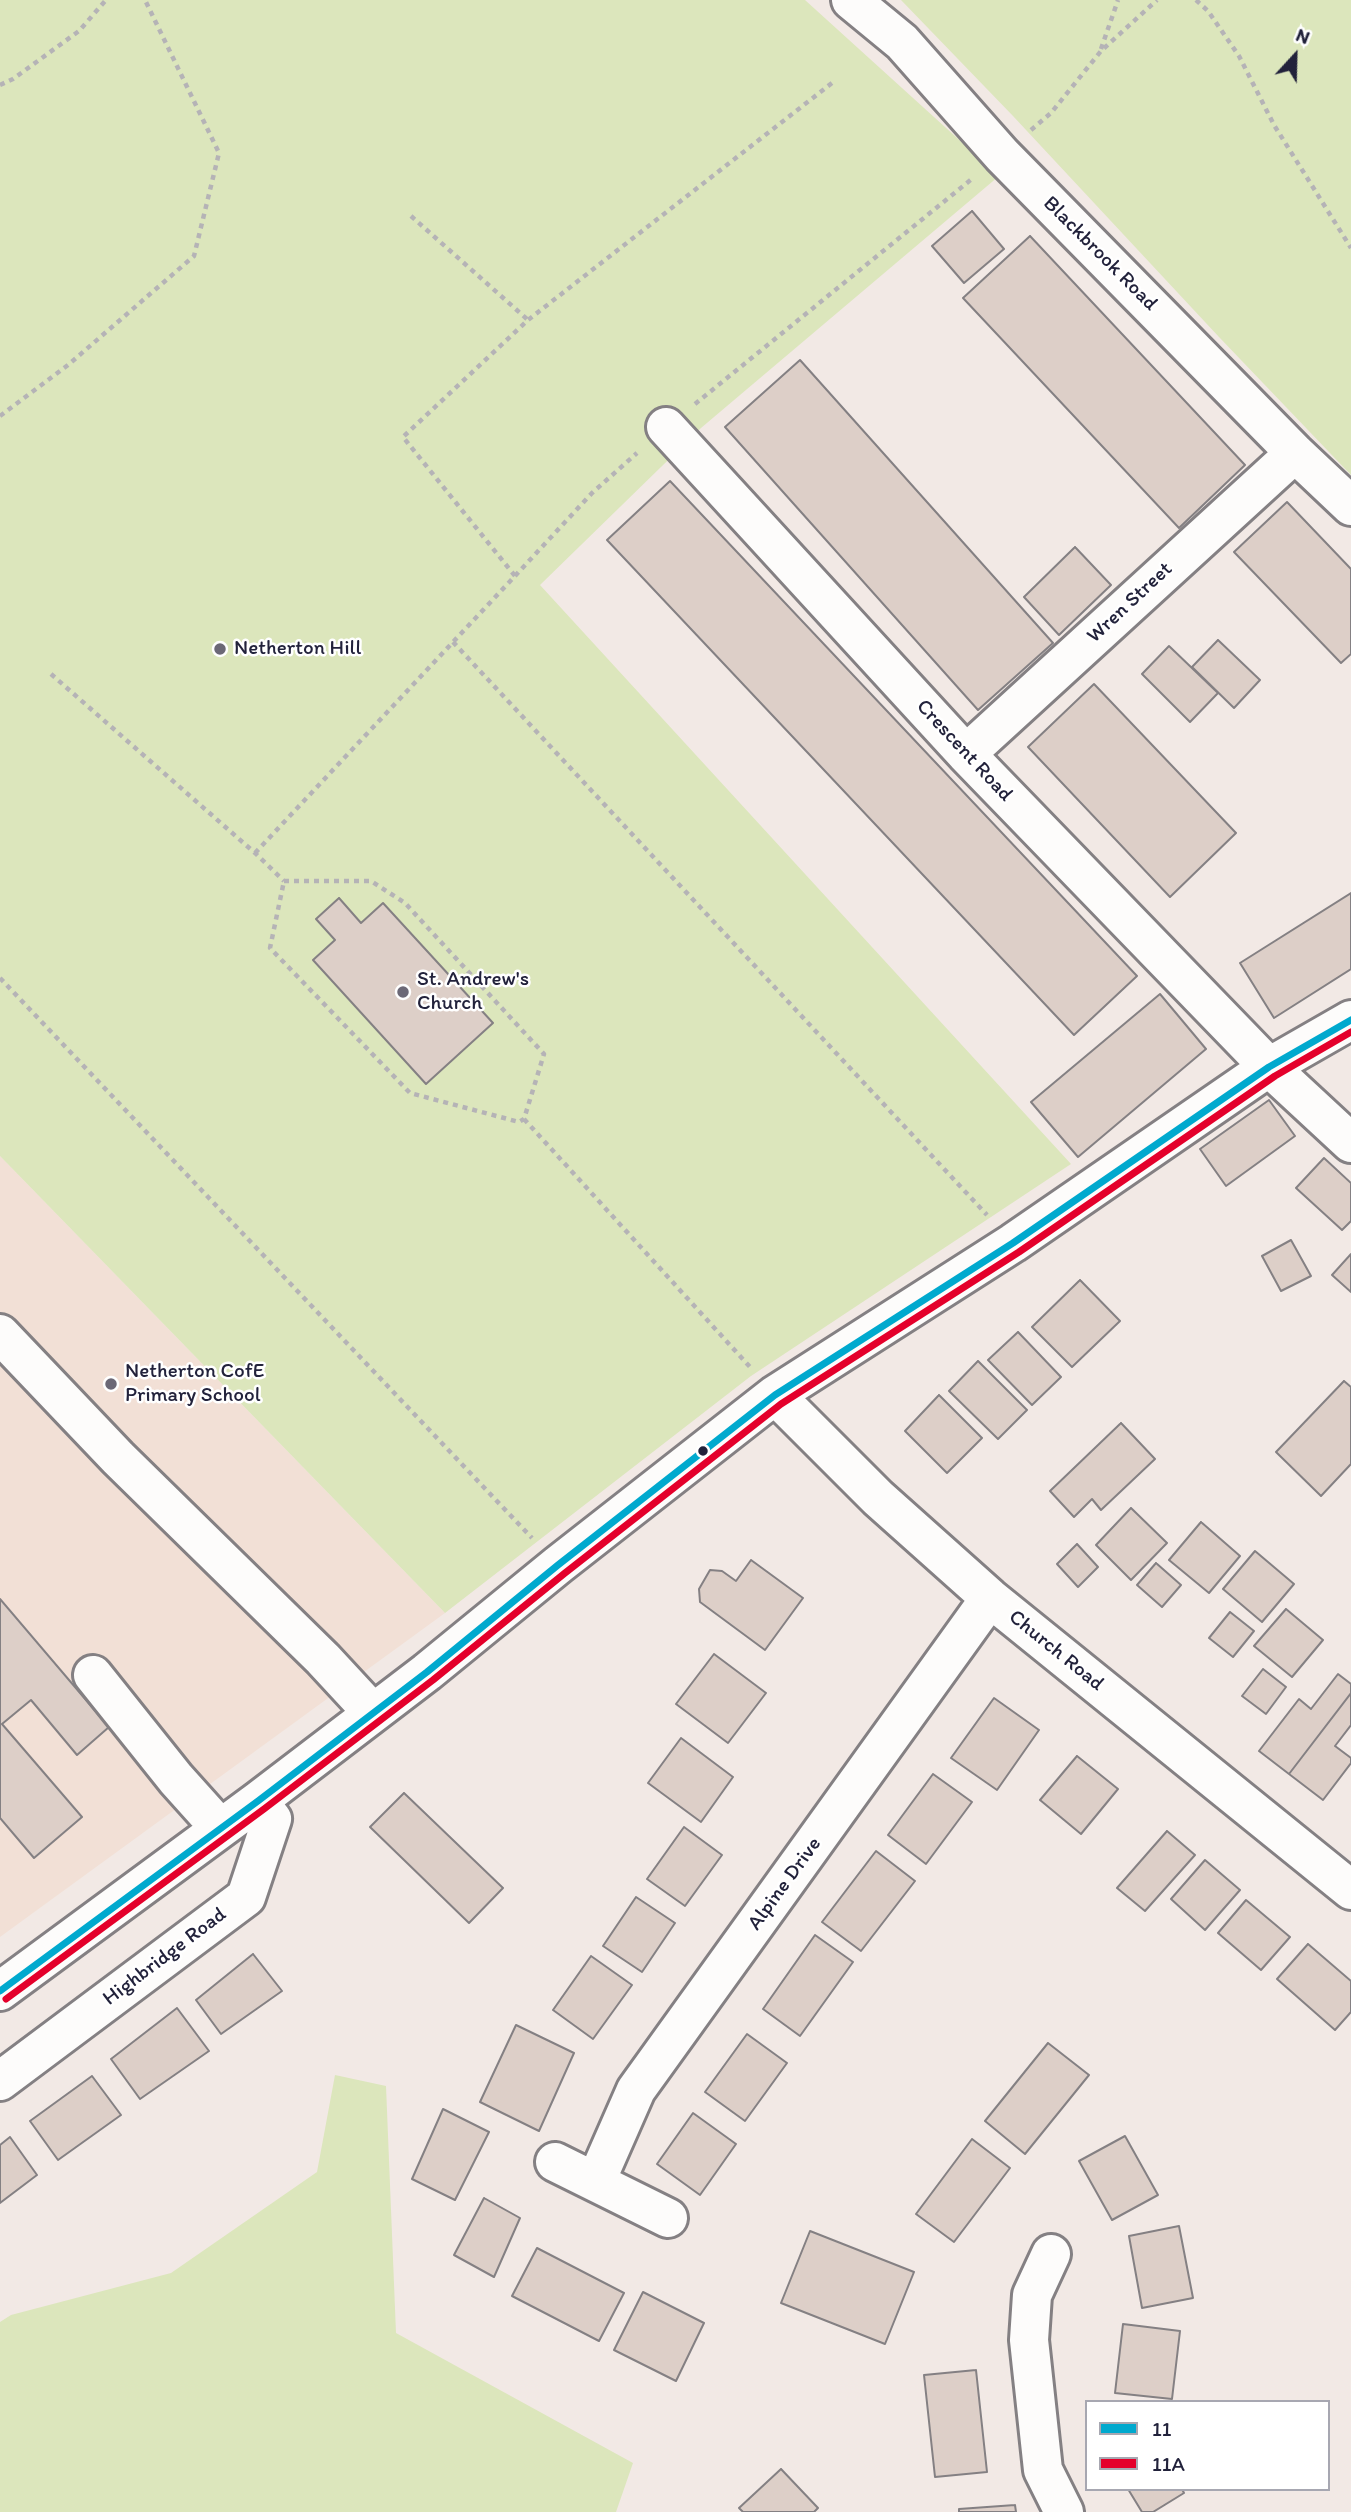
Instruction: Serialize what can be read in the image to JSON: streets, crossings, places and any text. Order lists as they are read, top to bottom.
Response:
{
  "streets": {
    "street": [
      "Blackbrook Road",
      "Wren Street",
      "Crescent Road",
      "Church Road",
      "Alpine Drive",
      "Highbridge Road"
    ]
  },
  "crossings": [
    ["Blackbrook Road", "Wren Street"],
    ["Wren Street", "Crescent Road"],
    ["Church Road", "Alpine Drive"]
  ],
  "places": ["Netherton Hill", "St. Andrew's Church", "Netherton CofE Primary School"],
  "lines": ["transit line 11", "transit line 11A"],
  "legend": ["11", "11A"],
  "north": "top"
}
